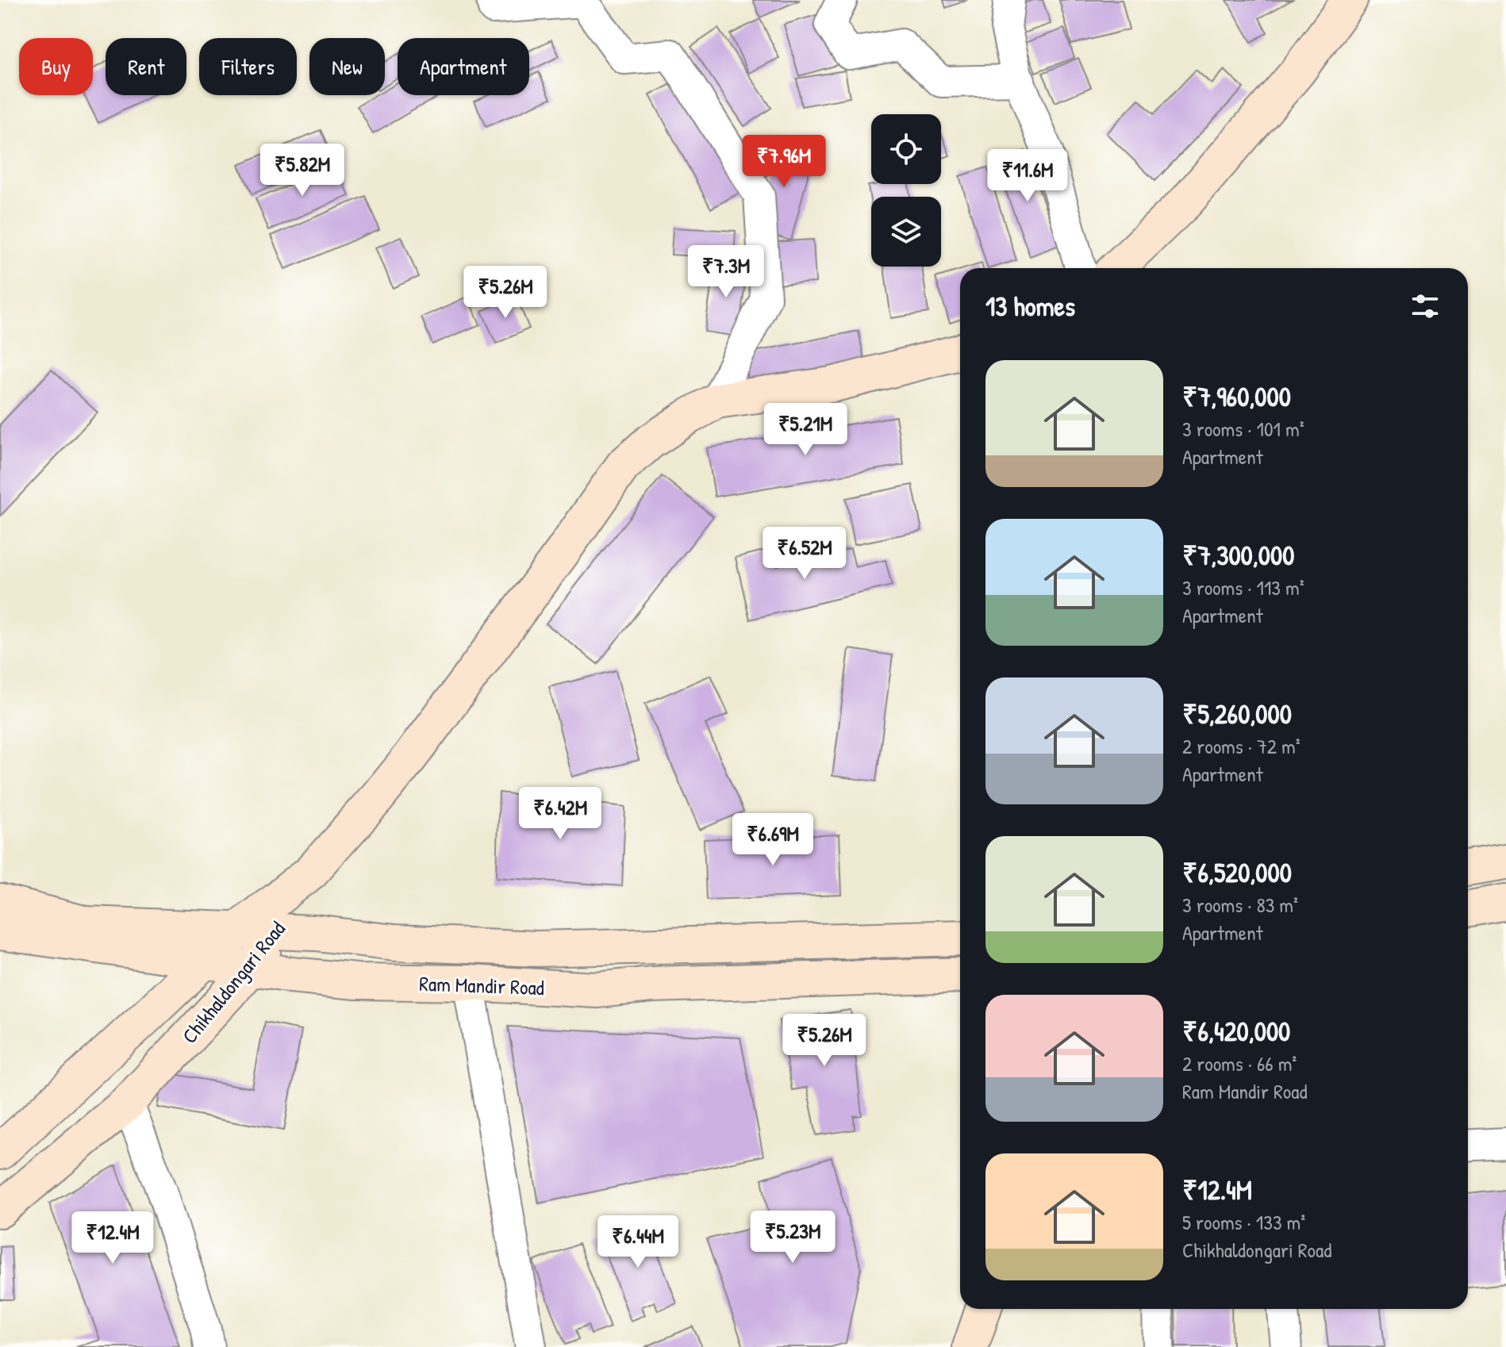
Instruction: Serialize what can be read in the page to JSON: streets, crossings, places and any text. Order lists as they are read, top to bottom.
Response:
{
  "streets": {
    "street": ["Chikhaldongari Road", "Ram Mandir Road"]
  },
  "crossings": [
    ["Chikhaldongari Road", "Ram Mandir Road"]
  ],
  "page": {
    "chip": [
      "Buy",
      "Rent",
      "Filters",
      "New",
      "Apartment"
    ],
    "price": [
      "₹7.96M",
      "₹5.82M",
      "₹11.6M",
      "₹7.3M",
      "₹5.26M",
      "₹5.21M",
      "₹6.52M",
      "₹6.42M",
      "₹6.69M",
      "₹5.26M",
      "₹5.23M",
      "₹12.4M",
      "₹6.44M"
    ],
    "heading": "13 homes",
    "list": [
      {
        "name": "₹7,960,000",
        "note": "3 rooms · 101 m² · Apartment"
      },
      {
        "name": "₹7,300,000",
        "note": "3 rooms · 113 m² · Apartment"
      },
      {
        "name": "₹5,260,000",
        "note": "2 rooms · 72 m² · Apartment"
      },
      {
        "name": "₹6,520,000",
        "note": "3 rooms · 83 m² · Apartment"
      },
      {
        "name": "₹6,420,000",
        "note": "2 rooms · 66 m² · Ram Mandir Road"
      },
      {
        "name": "₹12.4M",
        "note": "5 rooms · 133 m² · Chikhaldongari Road"
      }
    ]
  }
}
